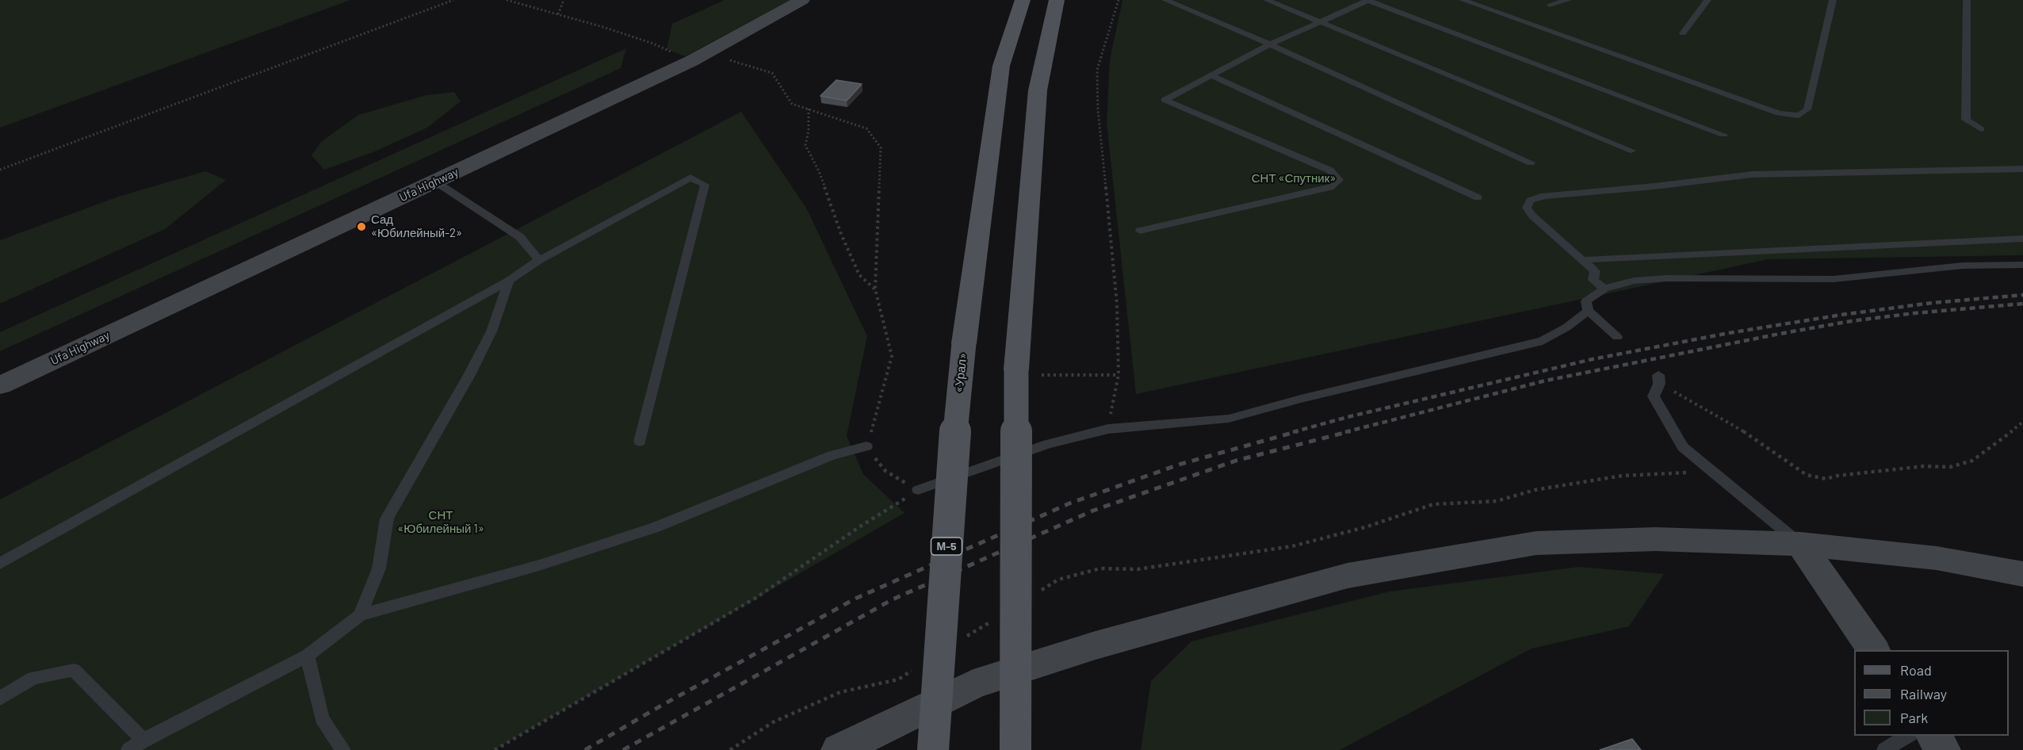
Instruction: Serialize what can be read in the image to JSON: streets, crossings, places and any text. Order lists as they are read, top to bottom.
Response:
{
  "streets": {
    "main road": ["«Урал»", "М-5"],
    "street": ["Ufa Highway"]
  },
  "parks": ["СНТ «Спутник»", "СНТ «Юбилейный 1»"],
  "places": ["Сад «Юбилейный-2»"],
  "legend": ["Road", "Railway", "Park"]
}
